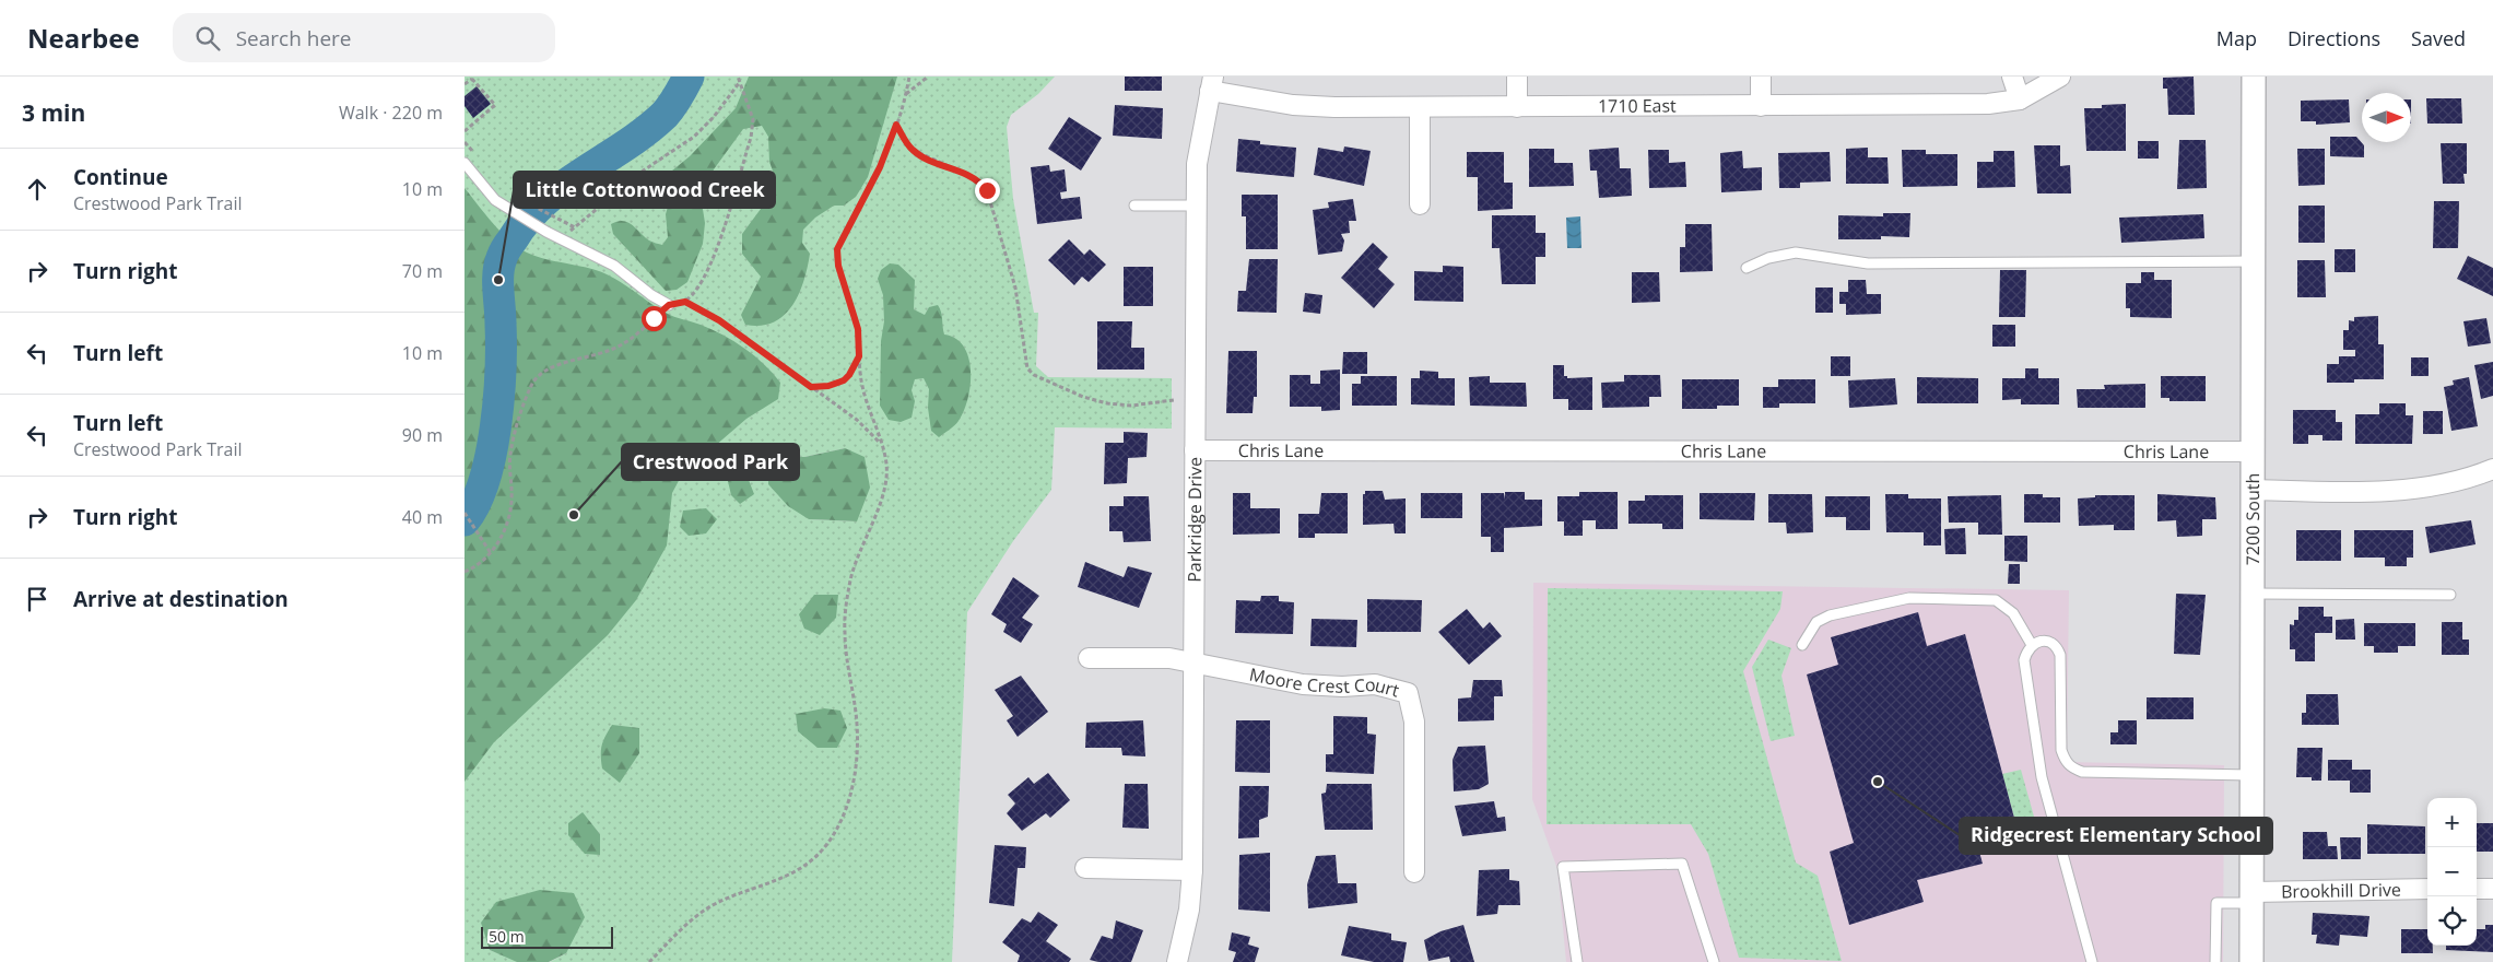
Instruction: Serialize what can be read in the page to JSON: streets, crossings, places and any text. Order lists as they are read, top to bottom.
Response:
{
  "streets": {
    "street": [
      "1710 East",
      "Chris Lane",
      "Parkridge Drive",
      "7200 South",
      "Moore Crest Court",
      "Brookhill Drive"
    ]
  },
  "crossings": [
    ["1710 East", "Parkridge Drive"],
    ["Chris Lane", "Parkridge Drive"],
    ["Chris Lane", "7200 South"],
    ["Parkridge Drive", "Moore Crest Court"],
    ["7200 South", "Brookhill Drive"]
  ],
  "places": ["Little Cottonwood Creek", "Crestwood Park", "Ridgecrest Elementary School"],
  "scale_bar": "50 m",
  "north": "right",
  "page": {
    "header": "Nearbee",
    "search": "Search here",
    "nav": ["Map", "Directions", "Saved"],
    "heading": ["3 min", "Walk · 220 m"],
    "list": [
      ["Continue", "Crestwood Park Trail", "10 m"],
      ["Turn right", "70 m"],
      ["Turn left", "10 m"],
      ["Turn left", "Crestwood Park Trail", "90 m"],
      ["Turn right", "40 m"],
      "Arrive at destination"
    ],
    "map_buttons": ["+", "−"],
    "scale": "50 m"
  }
}
